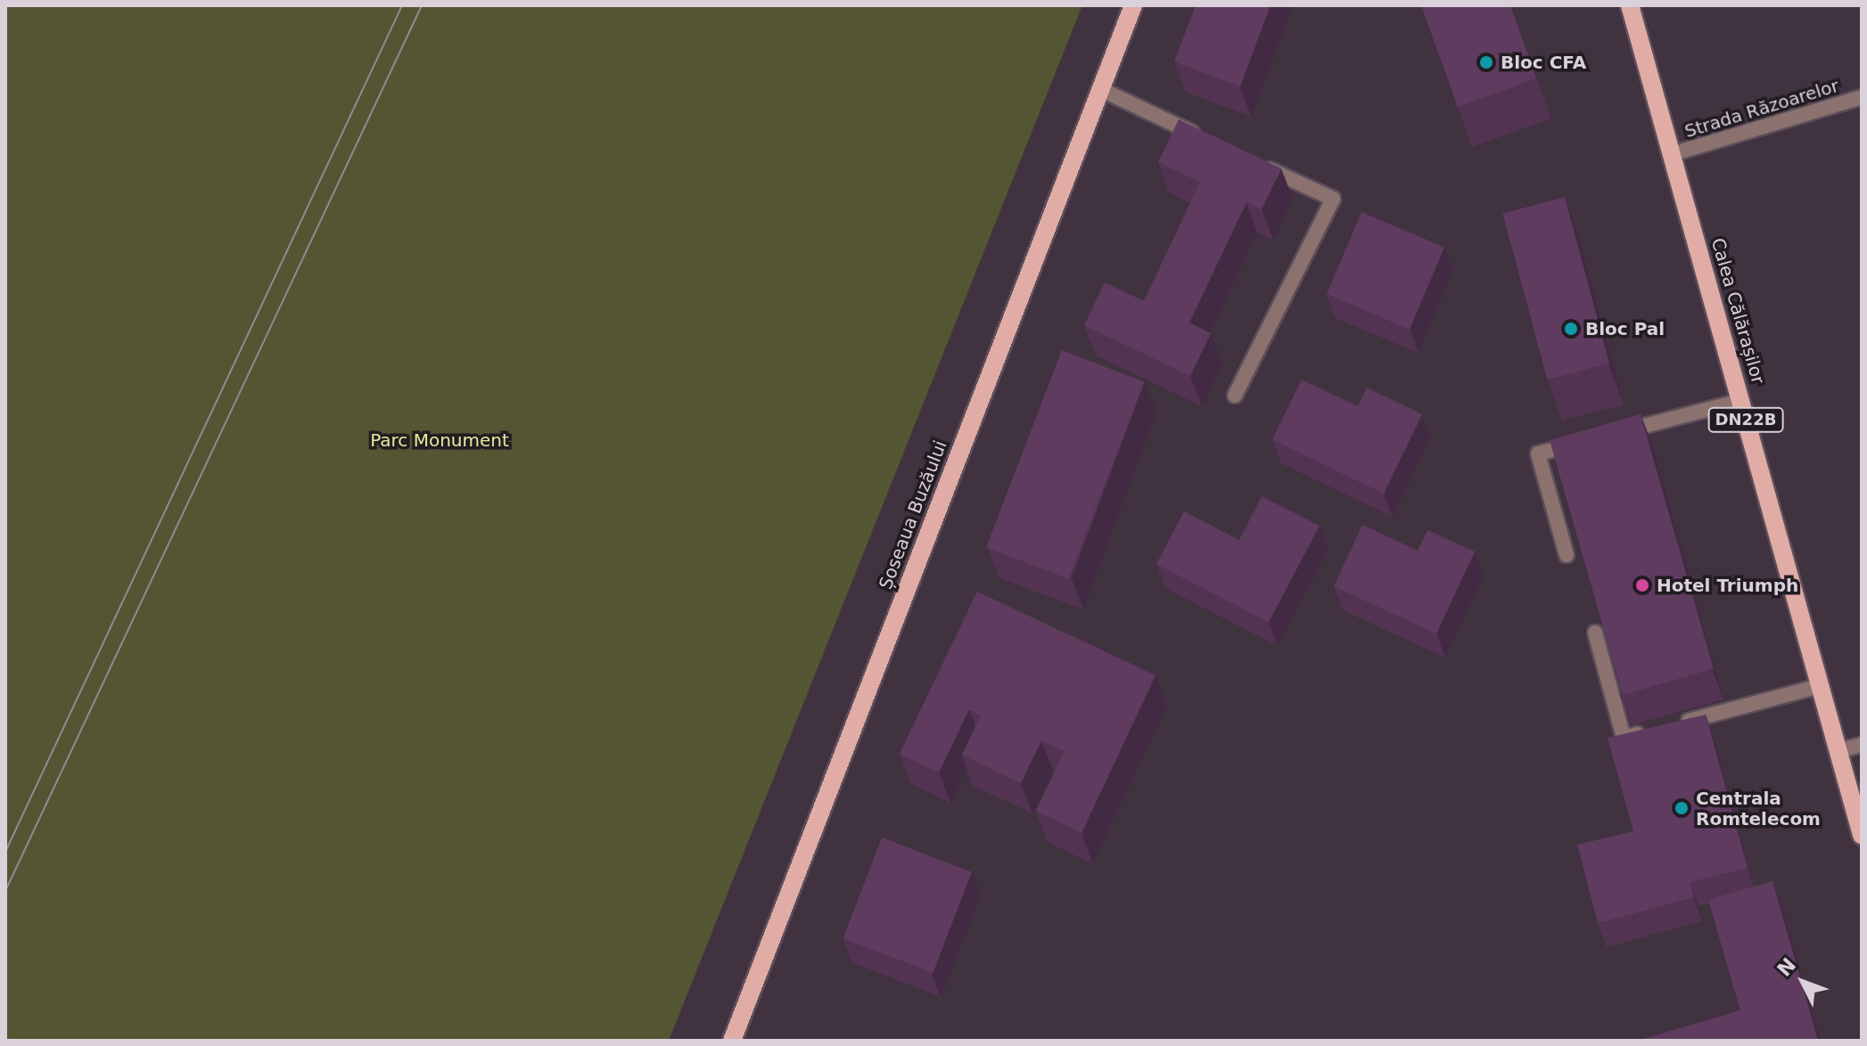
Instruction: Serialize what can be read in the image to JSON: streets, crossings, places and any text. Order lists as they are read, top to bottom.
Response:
{
  "streets": {
    "main road": ["Calea Călărașilor", "DN22B", "Șoseaua Buzăului"],
    "street": ["Strada Răzoarelor"]
  },
  "crossings": [
    ["Strada Răzoarelor", "Calea Călărașilor"]
  ],
  "parks": ["Parc Monument"],
  "places": [
    "Bloc CFA",
    "Bloc Pal",
    "Hotel Triumph",
    "Centrala Romtelecom"
  ],
  "north": "top left"
}
